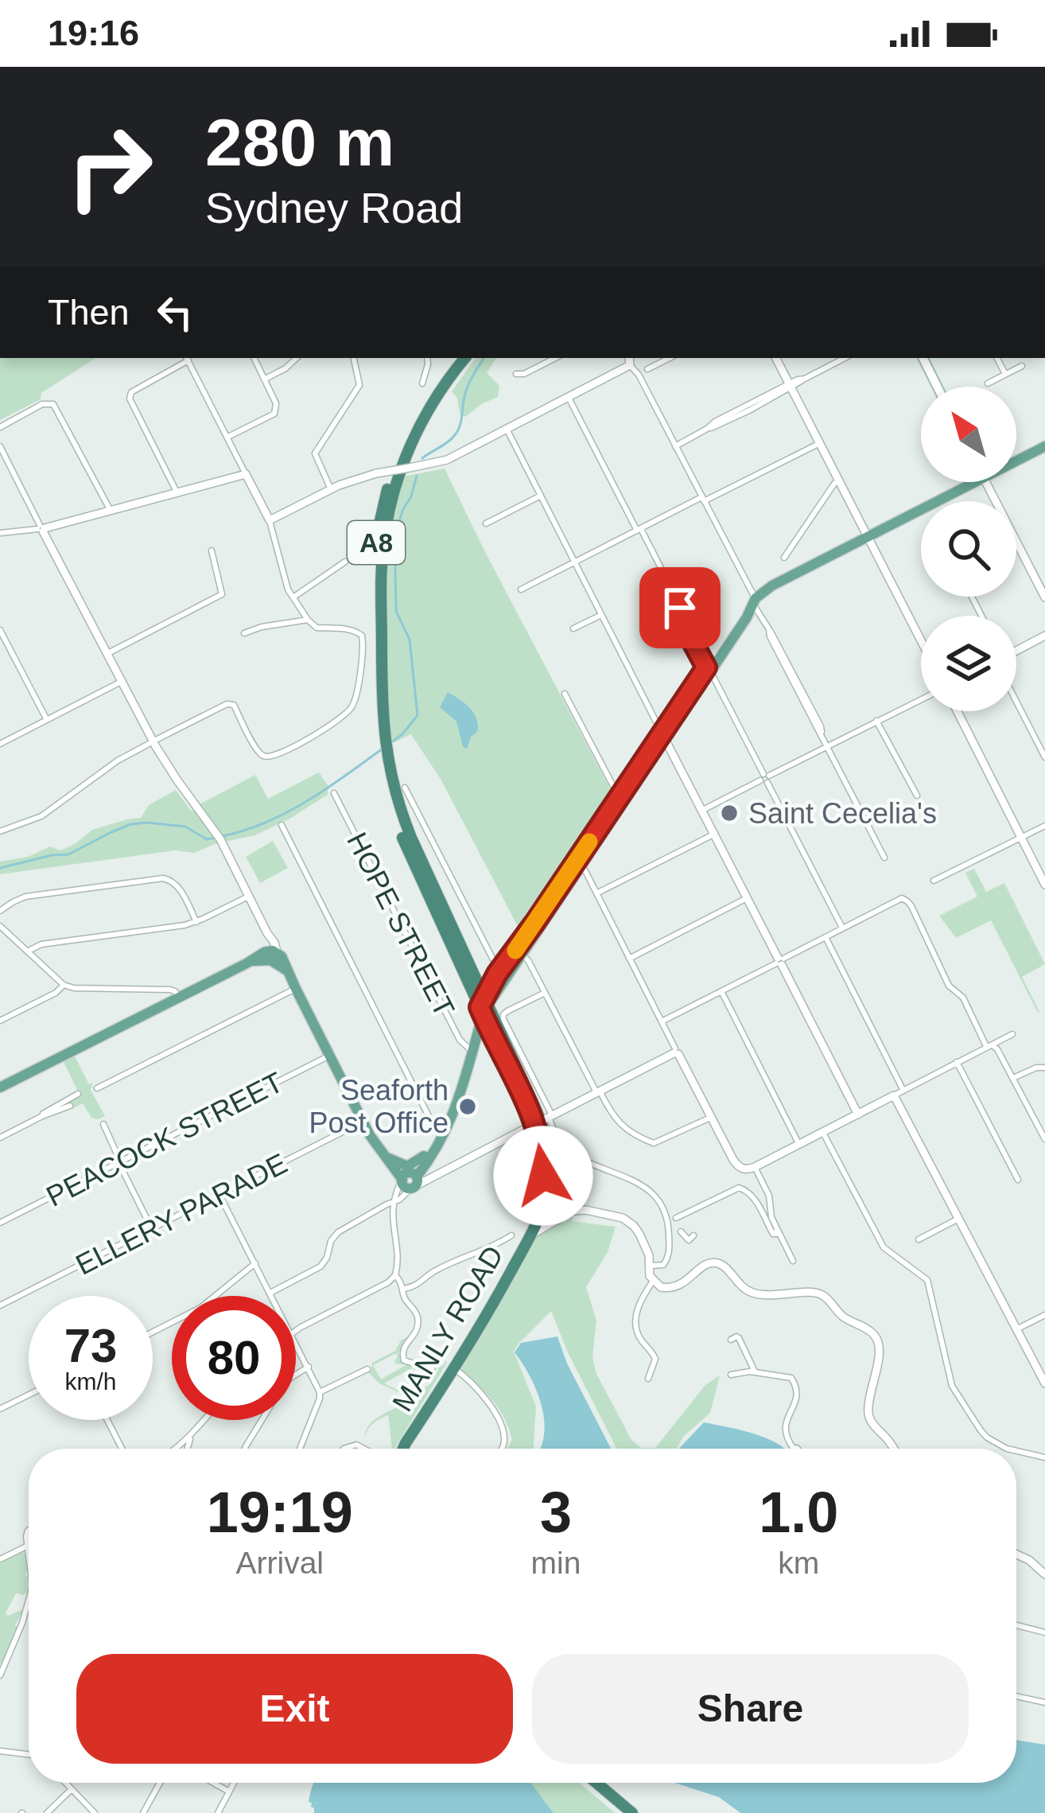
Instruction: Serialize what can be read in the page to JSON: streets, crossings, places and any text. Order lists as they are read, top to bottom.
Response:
{
  "streets": {
    "highway": ["A8", "MANLY ROAD"],
    "street": ["HOPE STREET", "PEACOCK STREET", "ELLERY PARADE"]
  },
  "crossings": [
    ["A8", "MANLY ROAD"]
  ],
  "places": ["Saint Cecelia's", "Seaforth Post Office"],
  "north": "top left",
  "page": {
    "status": "19:16",
    "turn": ["280 m", "Sydney Road"],
    "then": "Then",
    "speed": "73 km/h",
    "limit": "80",
    "eta": [
      "19:19",
      "Arrival",
      "3",
      "min",
      "1.0",
      "km"
    ],
    "buttons": ["Exit", "Share"]
  }
}
